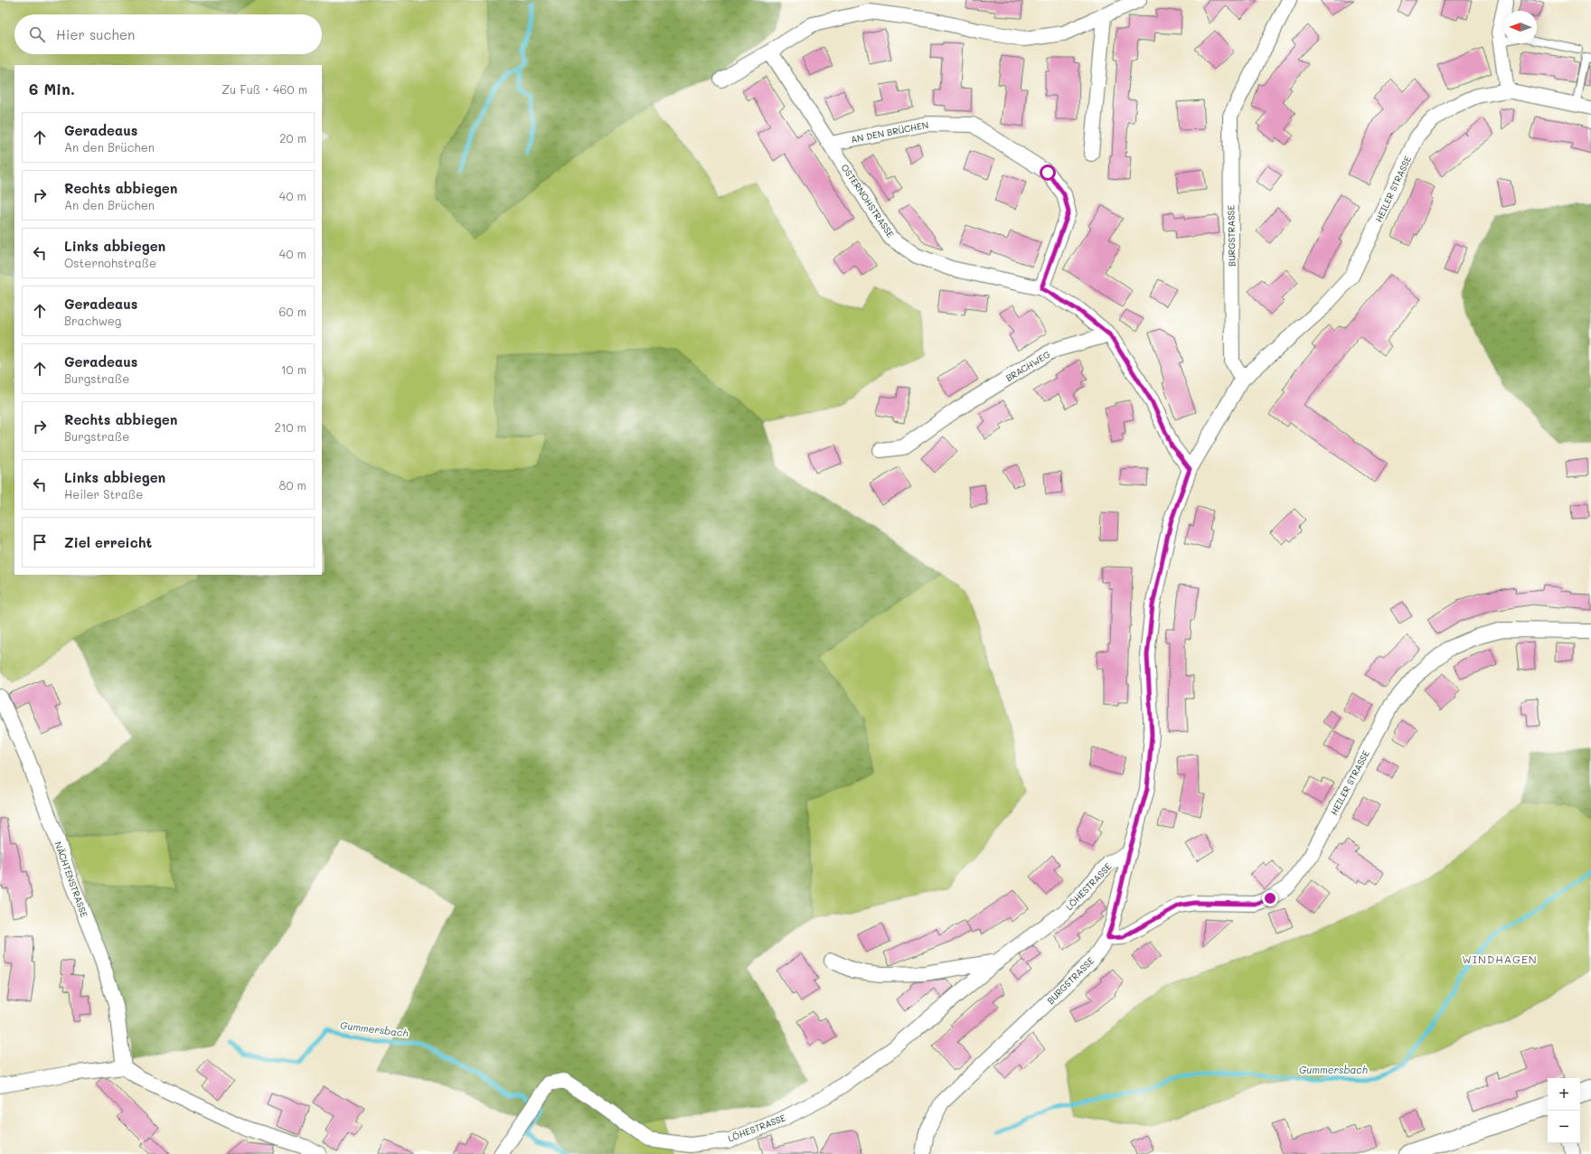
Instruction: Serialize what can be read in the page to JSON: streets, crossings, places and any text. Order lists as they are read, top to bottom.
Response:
{
  "streets": {
    "street": [
      "AN DEN BRÜCHEN",
      "HEILER STRASSE",
      "OSTERNOHSTRASSE",
      "BURGSTRASSE",
      "BRACHWEG",
      "NÄCHTENSTRASSE",
      "LÖHESTRASSE"
    ]
  },
  "crossings": [
    ["AN DEN BRÜCHEN", "OSTERNOHSTRASSE"],
    ["HEILER STRASSE", "BURGSTRASSE"],
    ["OSTERNOHSTRASSE", "BRACHWEG"],
    ["BURGSTRASSE", "LÖHESTRASSE"]
  ],
  "districts": ["WINDHAGEN"],
  "water": ["Gummersbach"],
  "north": "left",
  "page": {
    "search": "Hier suchen",
    "heading": ["6 Min.", "Zu Fuß · 460 m"],
    "list": [
      ["Geradeaus", "An den Brüchen", "20 m"],
      ["Rechts abbiegen", "An den Brüchen", "40 m"],
      ["Links abbiegen", "Osternohstraße", "40 m"],
      ["Geradeaus", "Brachweg", "60 m"],
      ["Geradeaus", "Burgstraße", "10 m"],
      ["Rechts abbiegen", "Burgstraße", "210 m"],
      ["Links abbiegen", "Heiler Straße", "80 m"],
      "Ziel erreicht"
    ],
    "map_buttons": ["+", "−"]
  }
}
